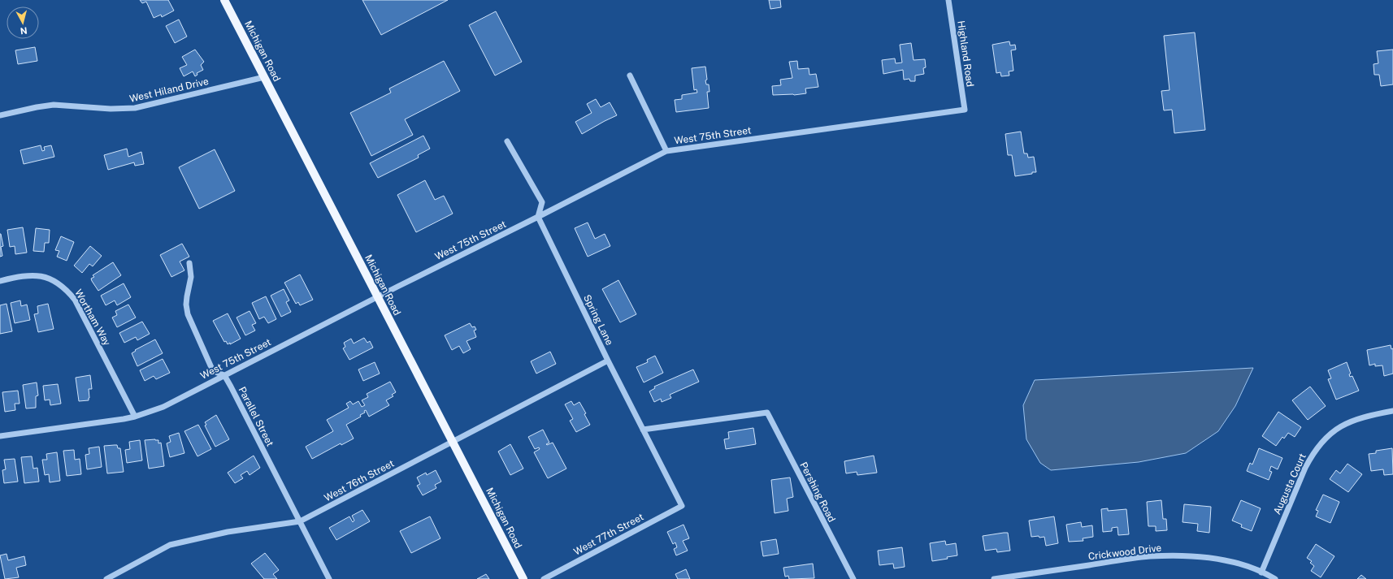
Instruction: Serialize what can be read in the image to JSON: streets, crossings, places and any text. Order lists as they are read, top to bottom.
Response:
{
  "streets": {
    "main road": ["Michigan Road"],
    "street": [
      "Highland Road",
      "West Hiland Drive",
      "West 75th Street",
      "Wortham Way",
      "Spring Lane",
      "Parallel Street",
      "West 76th Street",
      "Augusta Court",
      "Pershing Road",
      "West 77th Street",
      "Crickwood Drive"
    ]
  },
  "crossings": [
    ["Michigan Road", "West Hiland Drive"],
    ["Michigan Road", "West 75th Street"],
    ["Michigan Road", "West 76th Street"],
    ["Highland Road", "West 75th Street"],
    ["West 75th Street", "Wortham Way"],
    ["West 75th Street", "Spring Lane"],
    ["West 75th Street", "Parallel Street"],
    ["Spring Lane", "West 76th Street"],
    ["Spring Lane", "Pershing Road"],
    ["Spring Lane", "West 77th Street"],
    ["Parallel Street", "West 76th Street"],
    ["Augusta Court", "Crickwood Drive"]
  ],
  "north": "bottom"
}
